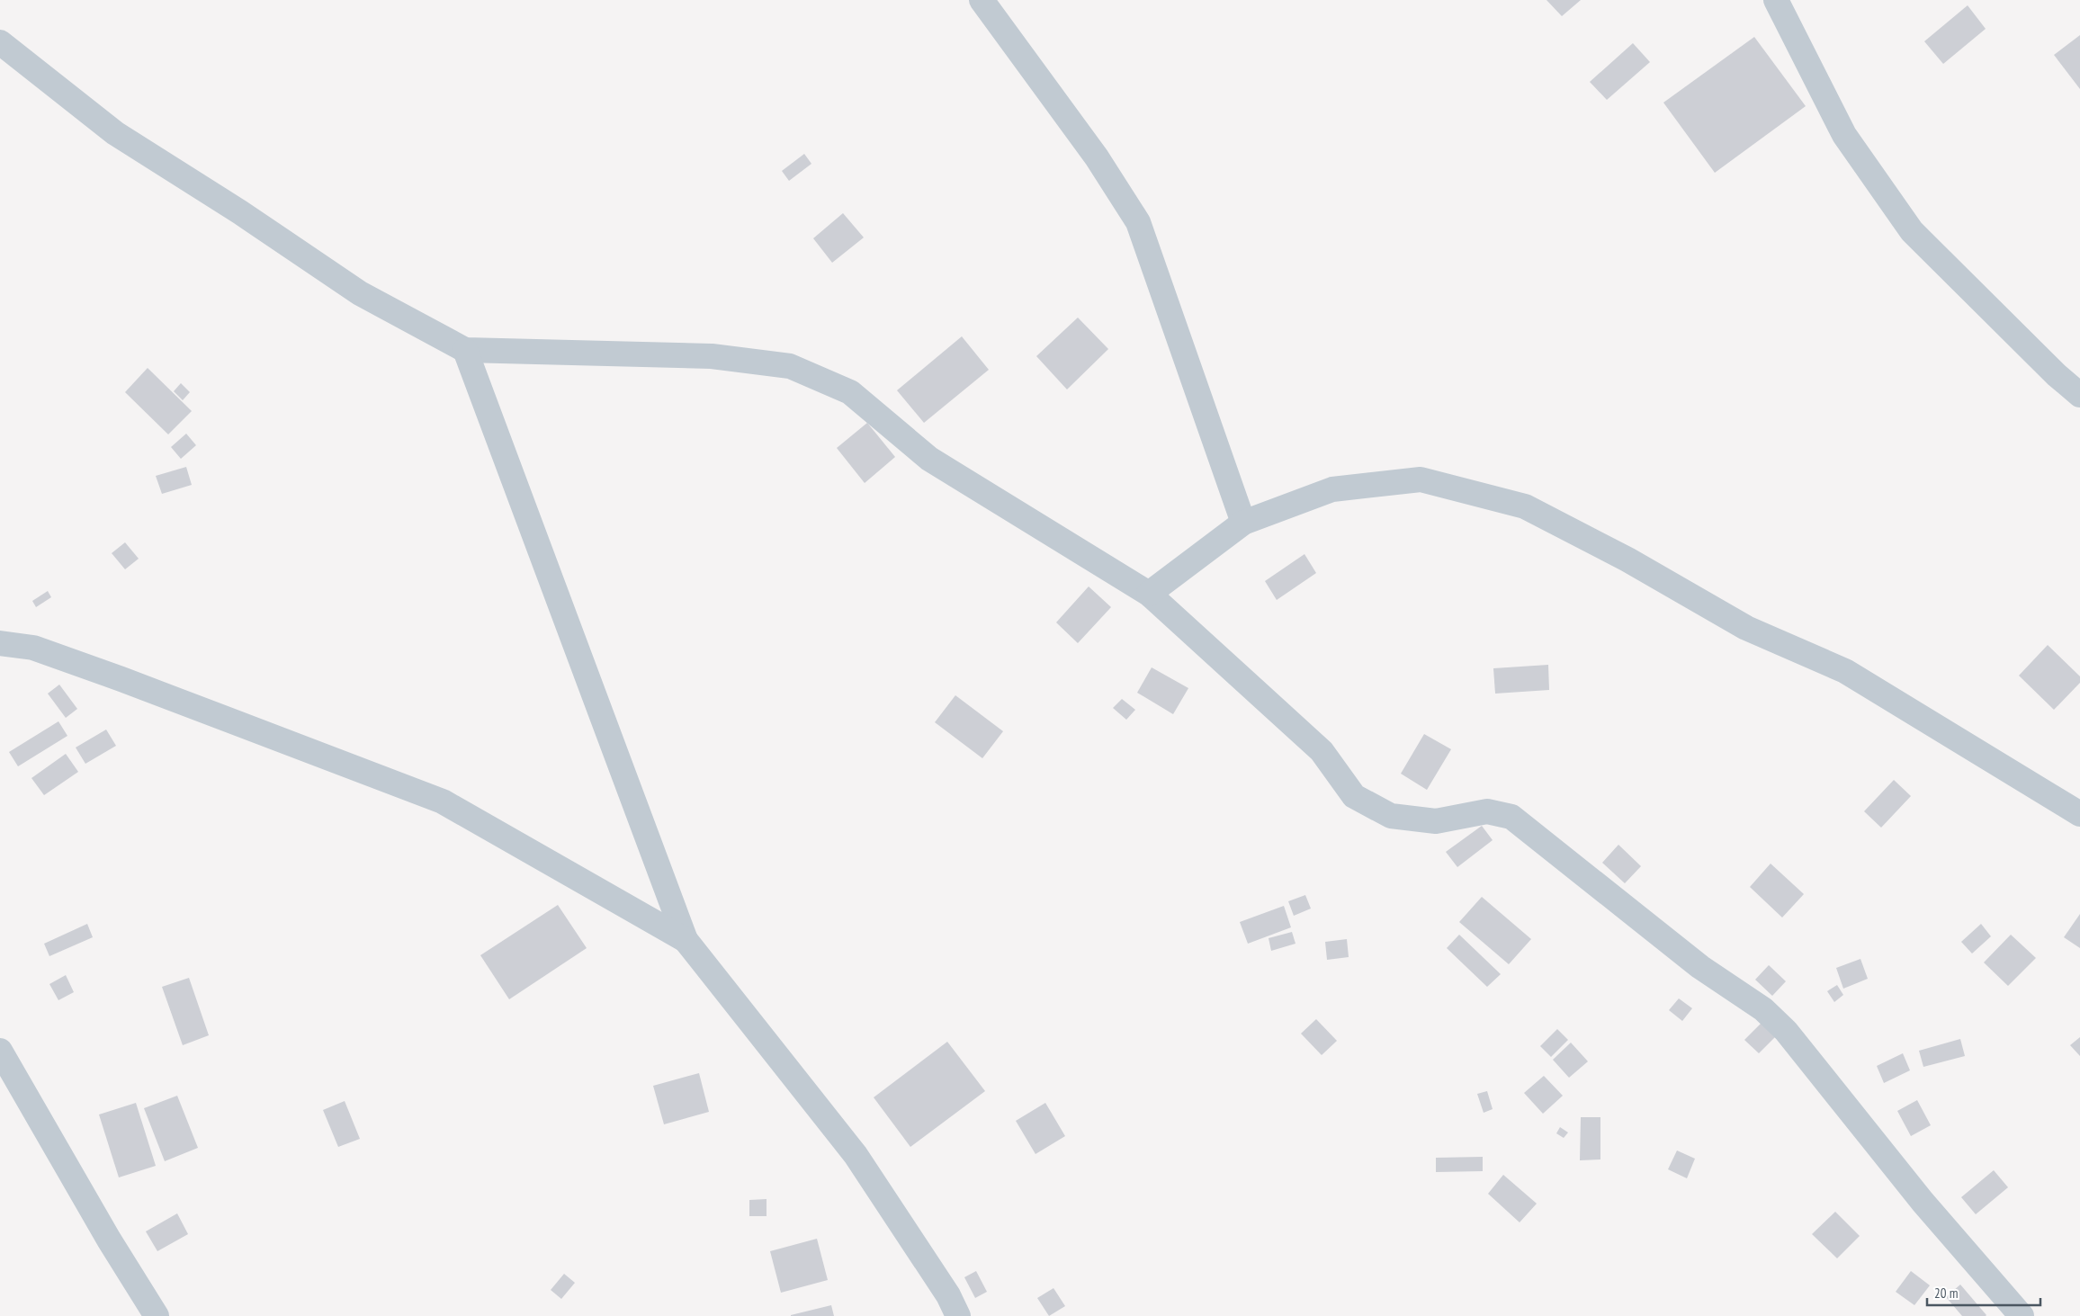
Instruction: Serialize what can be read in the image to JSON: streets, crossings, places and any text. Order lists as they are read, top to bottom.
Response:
{
  "scale_bar": "20 m"
}
